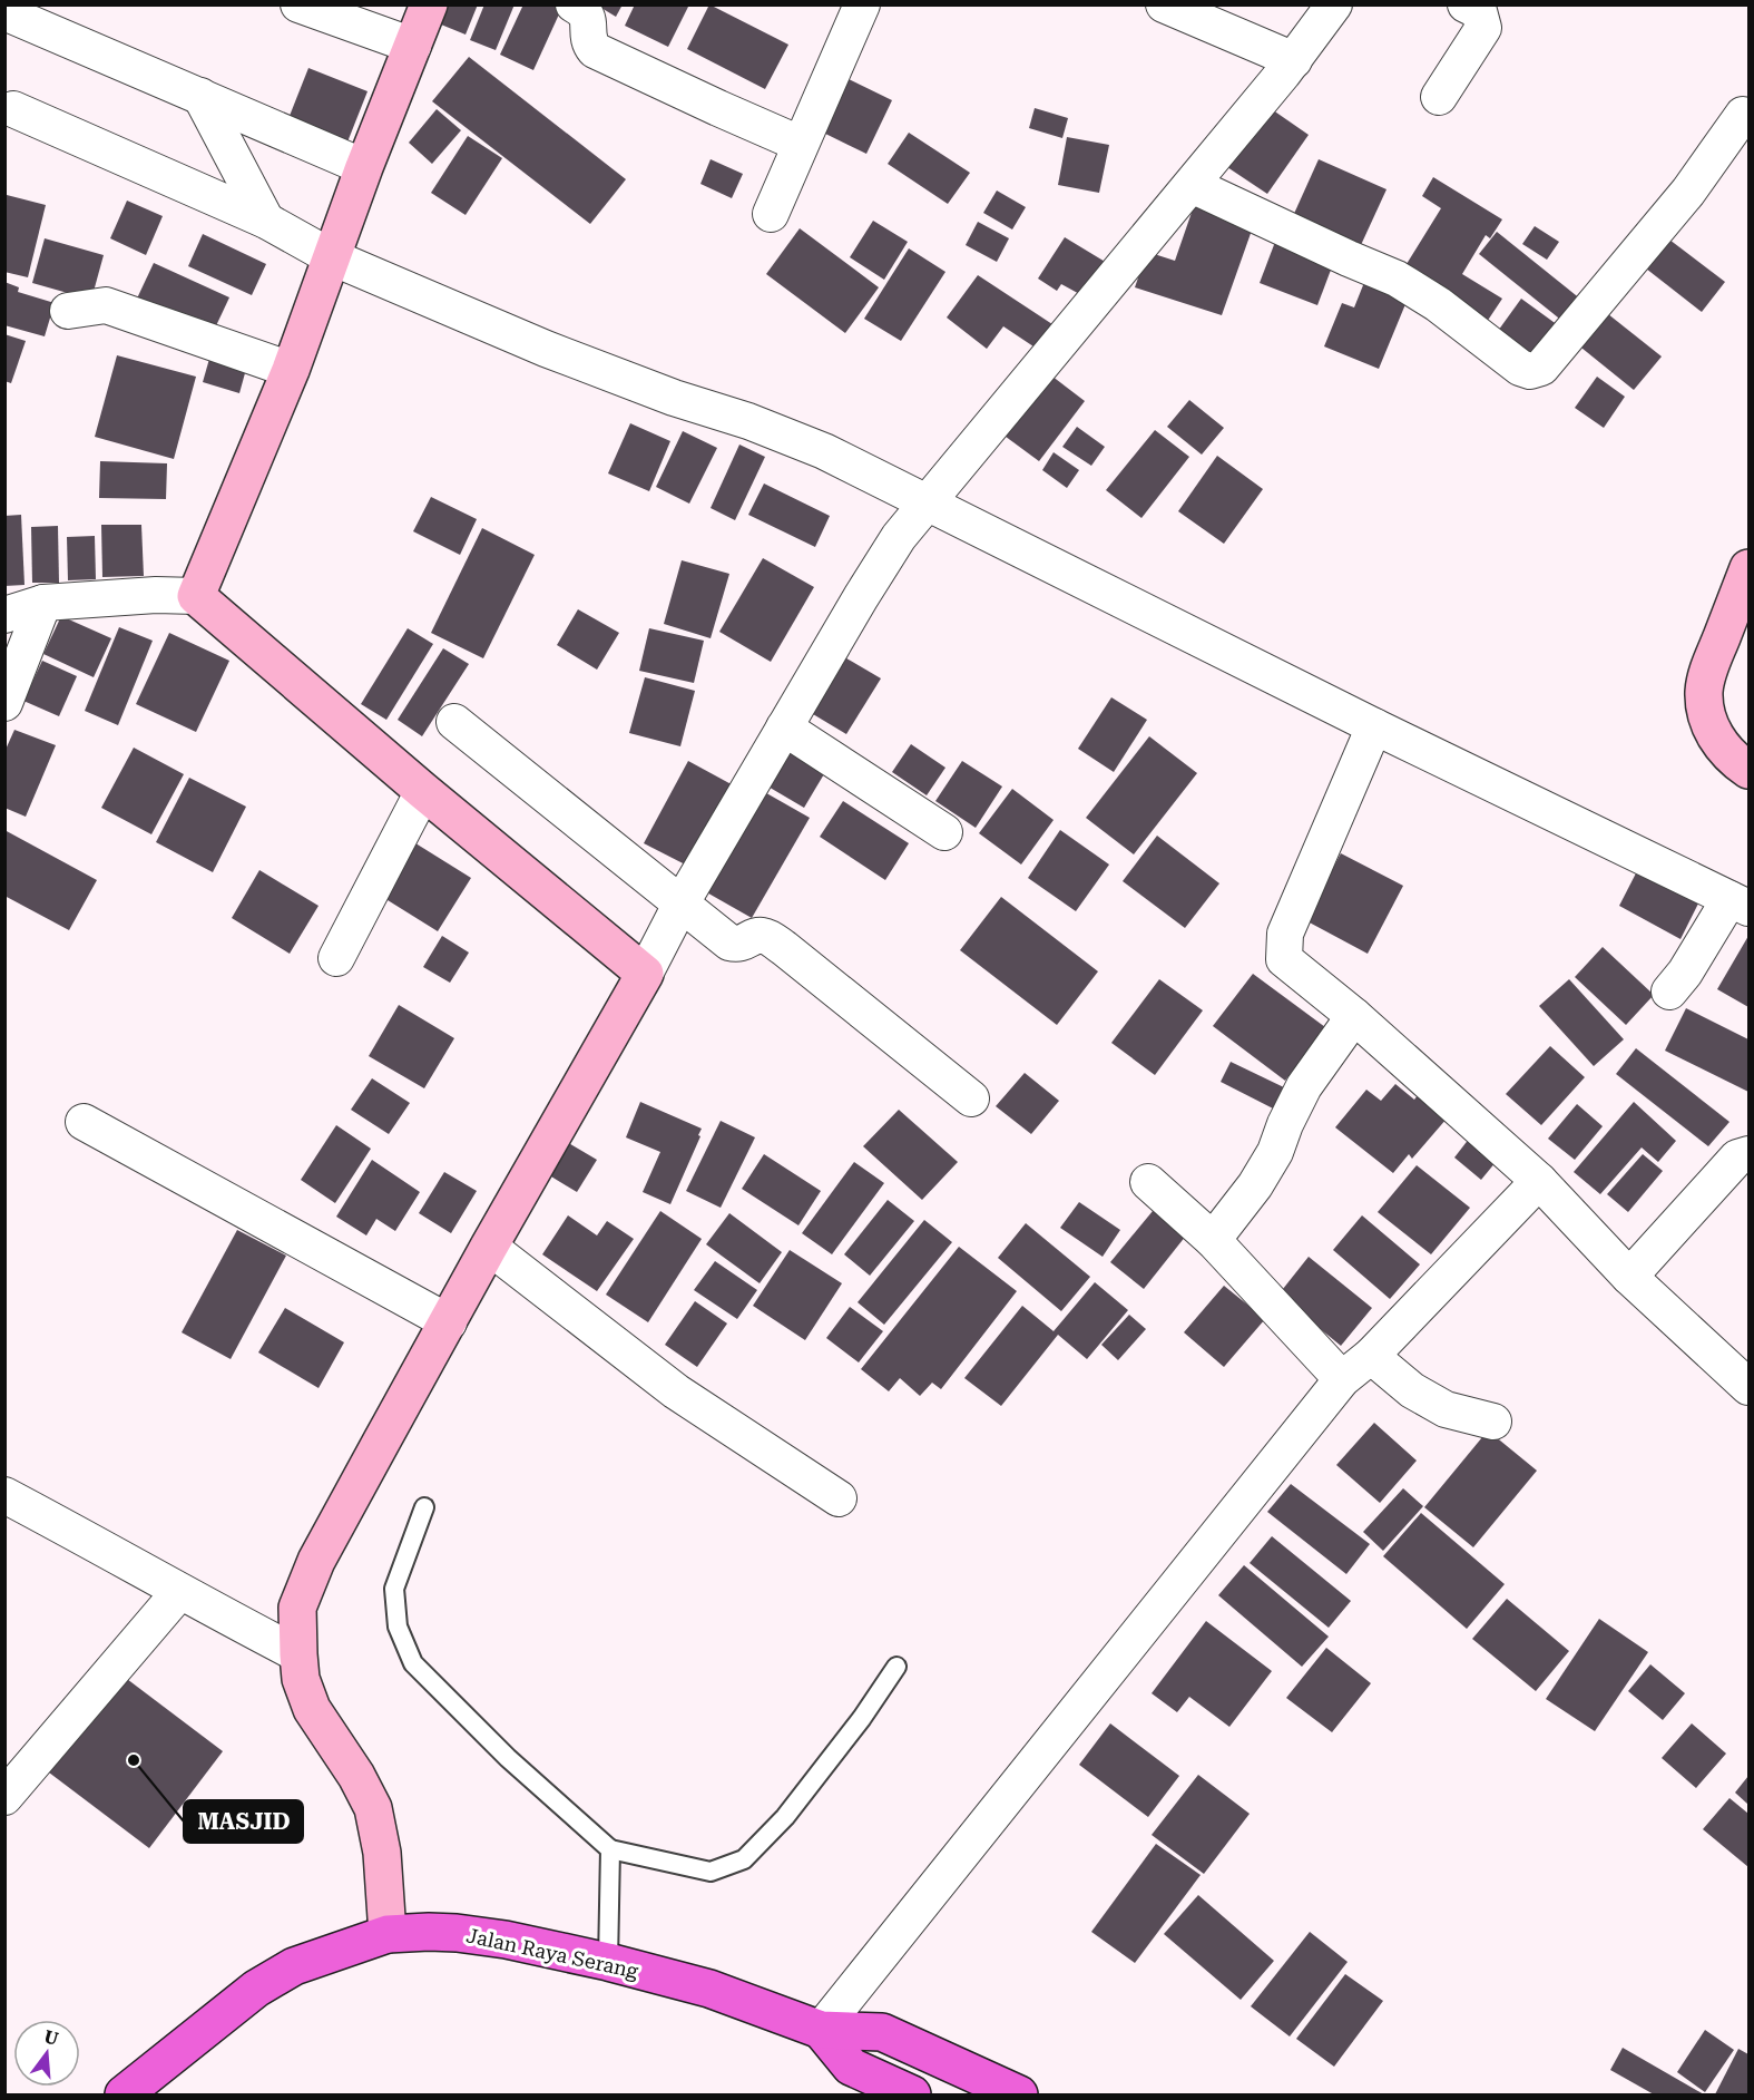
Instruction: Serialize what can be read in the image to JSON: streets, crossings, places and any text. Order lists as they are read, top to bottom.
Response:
{
  "streets": {
    "highway": ["Jalan Raya Serang"]
  },
  "places": ["MASJID"],
  "north": "top"
}
